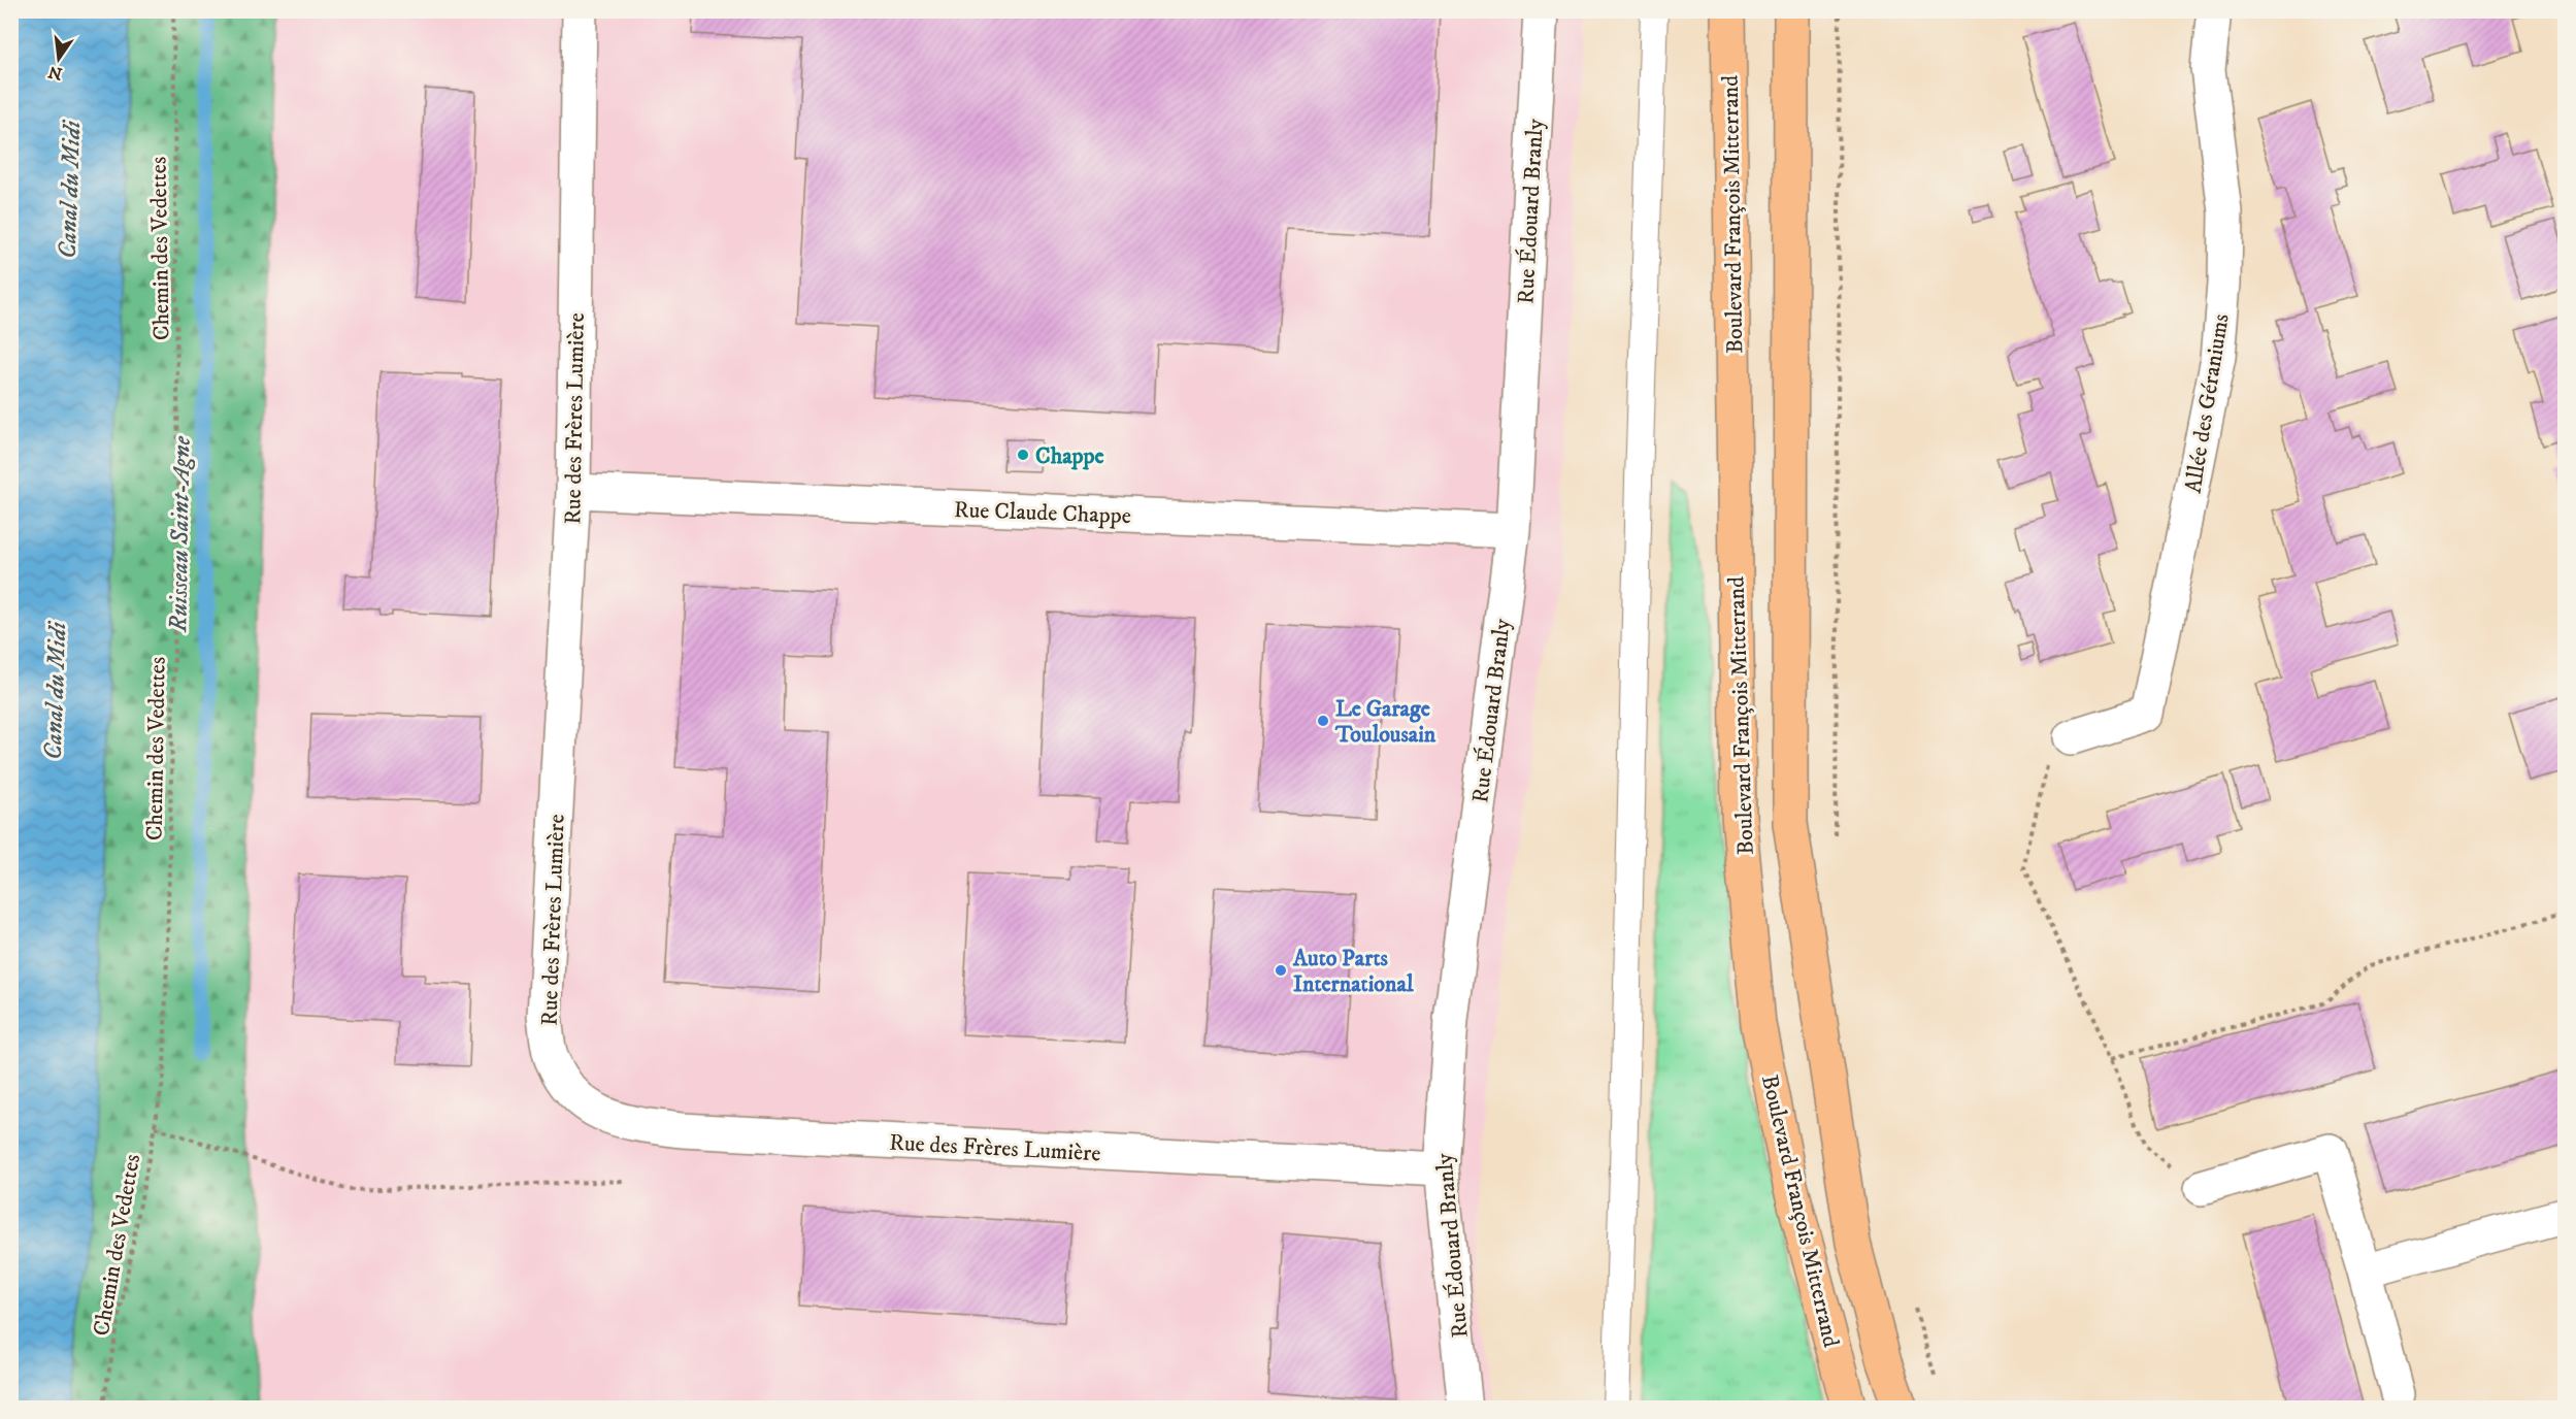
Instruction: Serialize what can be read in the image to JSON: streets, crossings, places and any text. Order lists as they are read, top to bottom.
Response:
{
  "streets": {
    "main road": ["Boulevard François Mitterrand"],
    "street": [
      "Rue Édouard Branly",
      "Allée des Géraniums",
      "Rue des Frères Lumière",
      "Rue Claude Chappe"
    ],
    "path": ["Chemin des Vedettes"]
  },
  "crossings": [
    ["Rue Édouard Branly", "Rue des Frères Lumière"],
    ["Rue Édouard Branly", "Rue Claude Chappe"],
    ["Rue des Frères Lumière", "Rue Claude Chappe"]
  ],
  "water": ["Canal du Midi", "Ruisseau Saint-Agne"],
  "places": ["Chappe", "Le Garage Toulousain", "Auto Parts International"],
  "north": "bottom"
}
